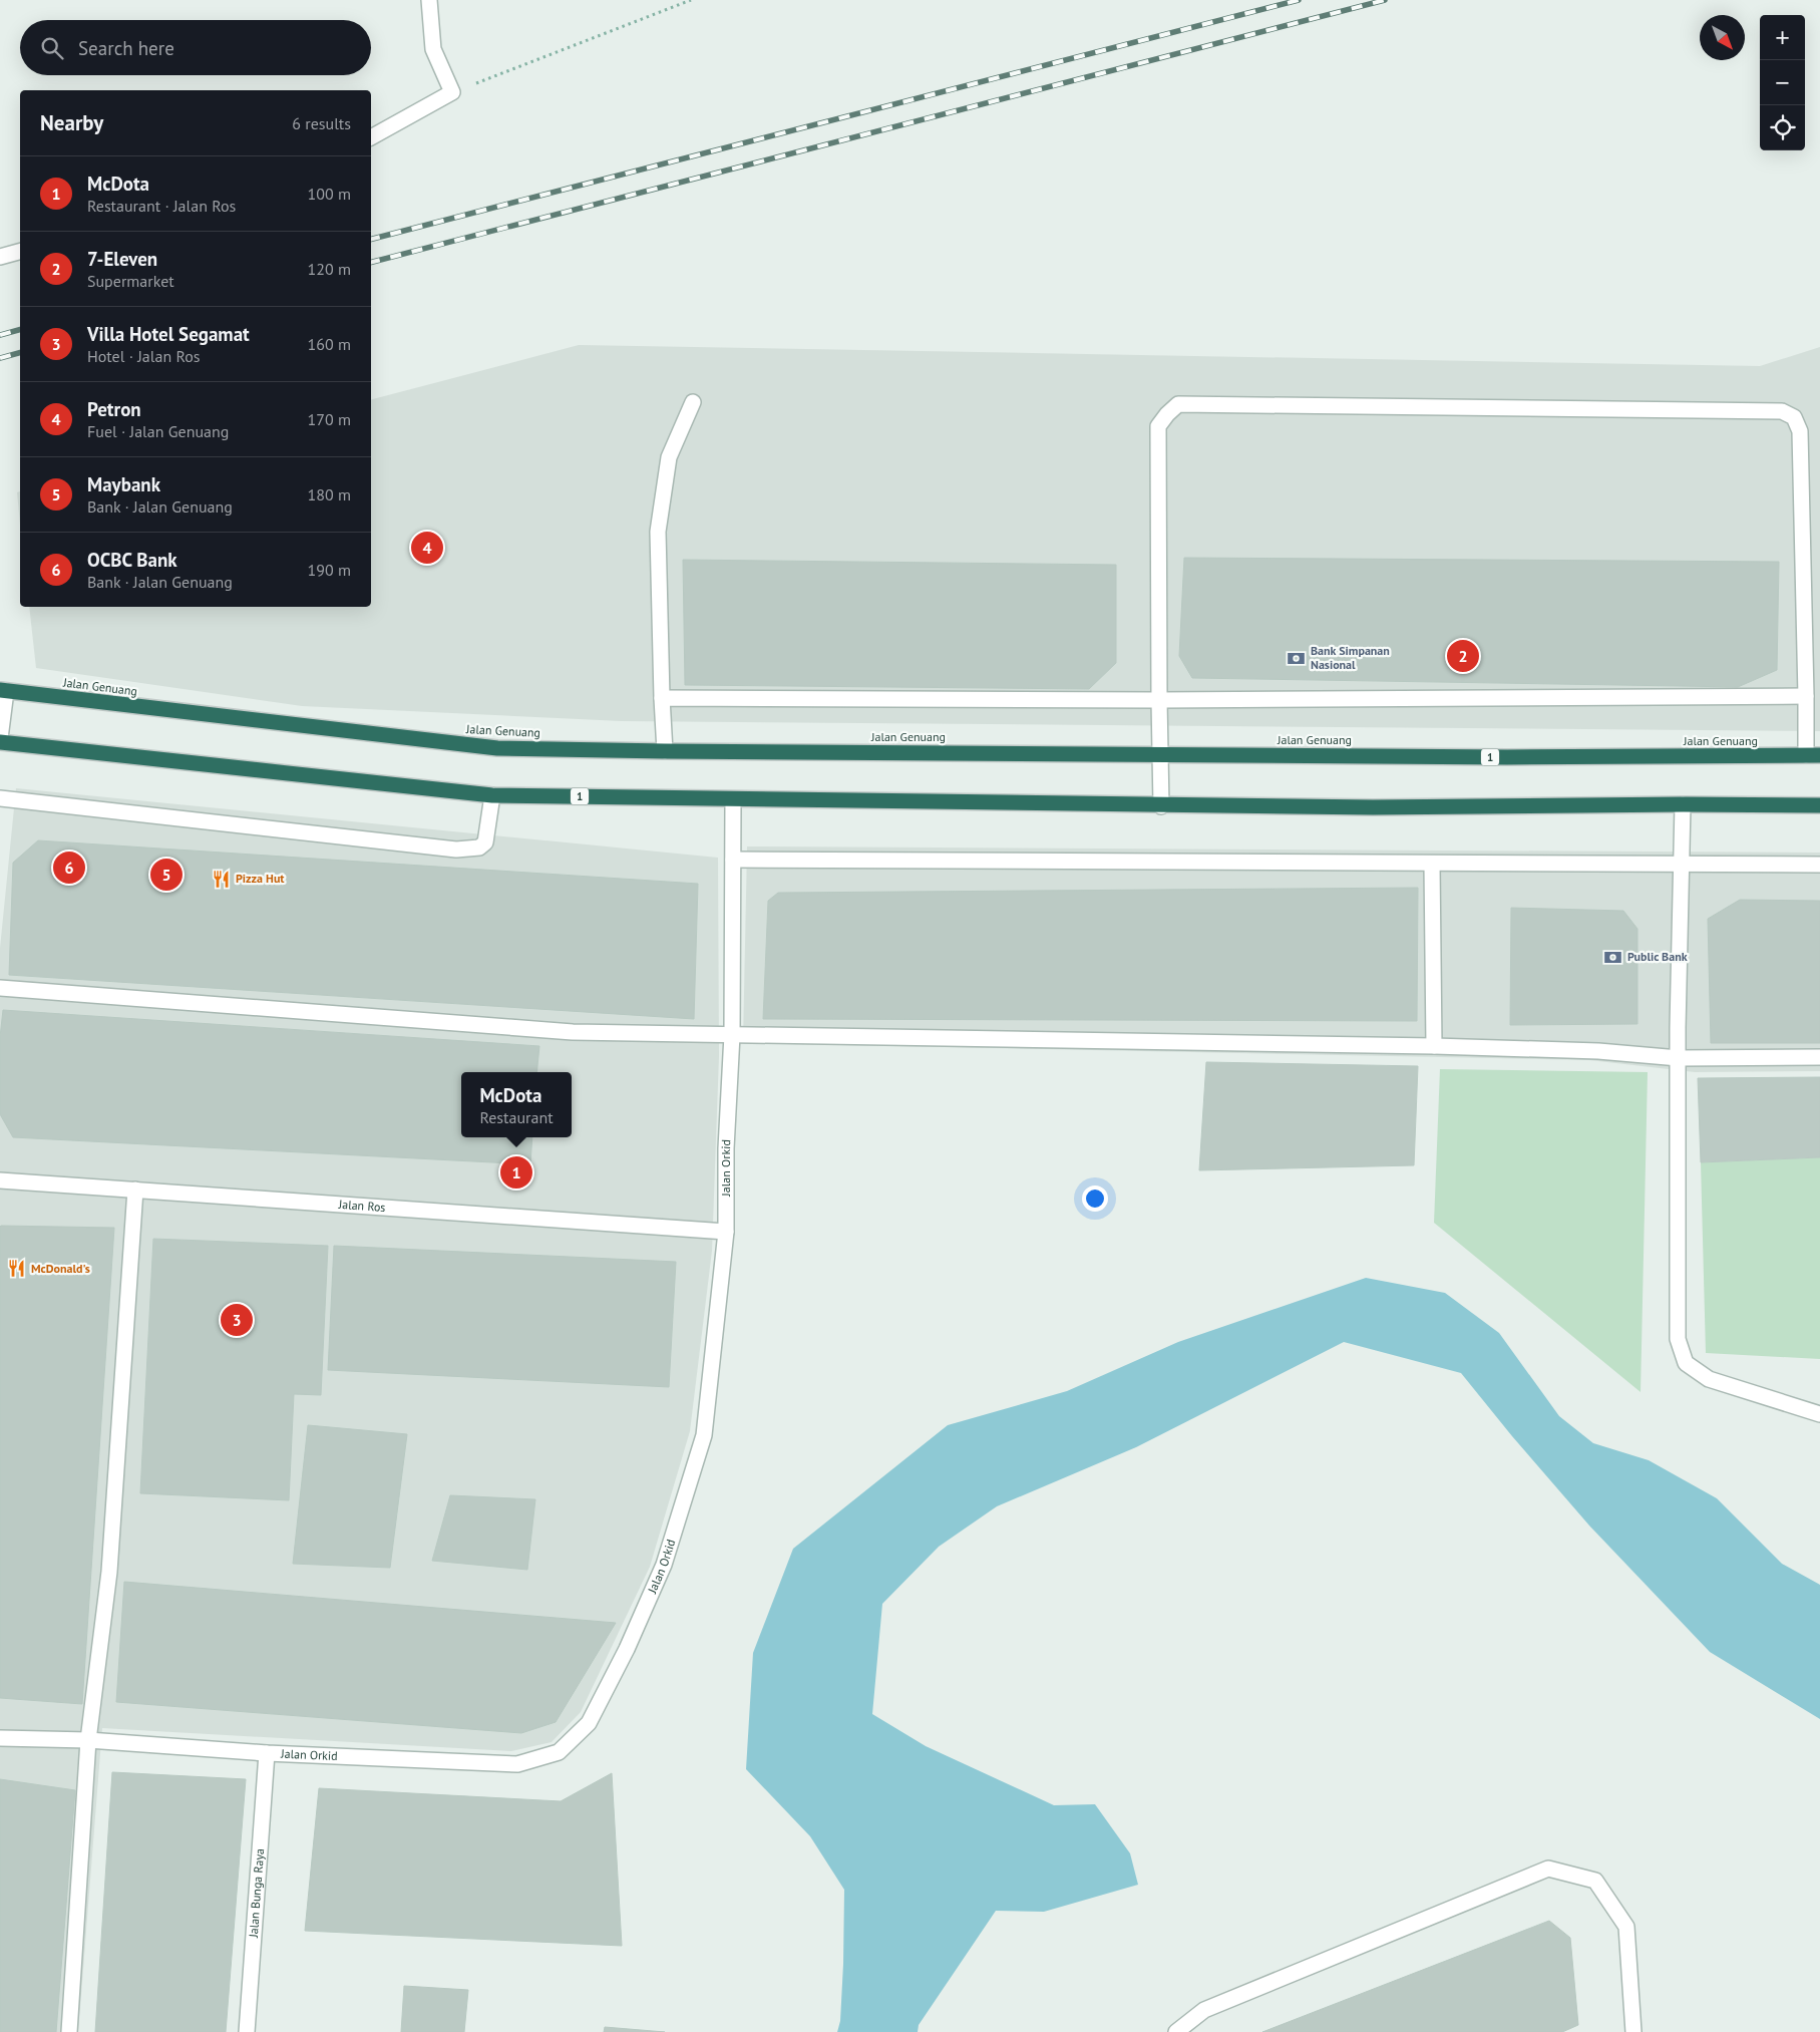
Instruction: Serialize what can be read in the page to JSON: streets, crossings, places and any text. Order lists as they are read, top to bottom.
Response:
{
  "streets": {
    "highway": ["Jalan Genuang", "1"],
    "street": ["Jalan Orkid", "Jalan Ros", "Jalan Bunga Raya"]
  },
  "crossings": [
    ["1", "Jalan Orkid"],
    ["Jalan Orkid", "Jalan Ros"],
    ["Jalan Orkid", "Jalan Bunga Raya"]
  ],
  "places": {
    "bank": ["Bank Simpanan Nasional", "Public Bank"],
    "restaurant": ["Pizza Hut", "McDonald's"]
  },
  "north": "bottom right",
  "page": {
    "map_buttons": ["+", "−"],
    "search": "Search here",
    "heading": ["Nearby", "6 results"],
    "list": [
      {
        "mark": "1",
        "name": "McDota",
        "note": "Restaurant · Jalan Ros",
        "value": "100 m"
      },
      {
        "mark": "2",
        "name": "7-Eleven",
        "note": "Supermarket",
        "value": "120 m"
      },
      {
        "mark": "3",
        "name": "Villa Hotel Segamat",
        "note": "Hotel · Jalan Ros",
        "value": "160 m"
      },
      {
        "mark": "4",
        "name": "Petron",
        "note": "Fuel · Jalan Genuang",
        "value": "170 m"
      },
      {
        "mark": "5",
        "name": "Maybank",
        "note": "Bank · Jalan Genuang",
        "value": "180 m"
      },
      {
        "mark": "6",
        "name": "OCBC Bank",
        "note": "Bank · Jalan Genuang",
        "value": "190 m"
      }
    ],
    "pins": [
      "4",
      "2",
      "6",
      "5",
      "1",
      "3"
    ],
    "popup": ["McDota", "Restaurant"]
  }
}
